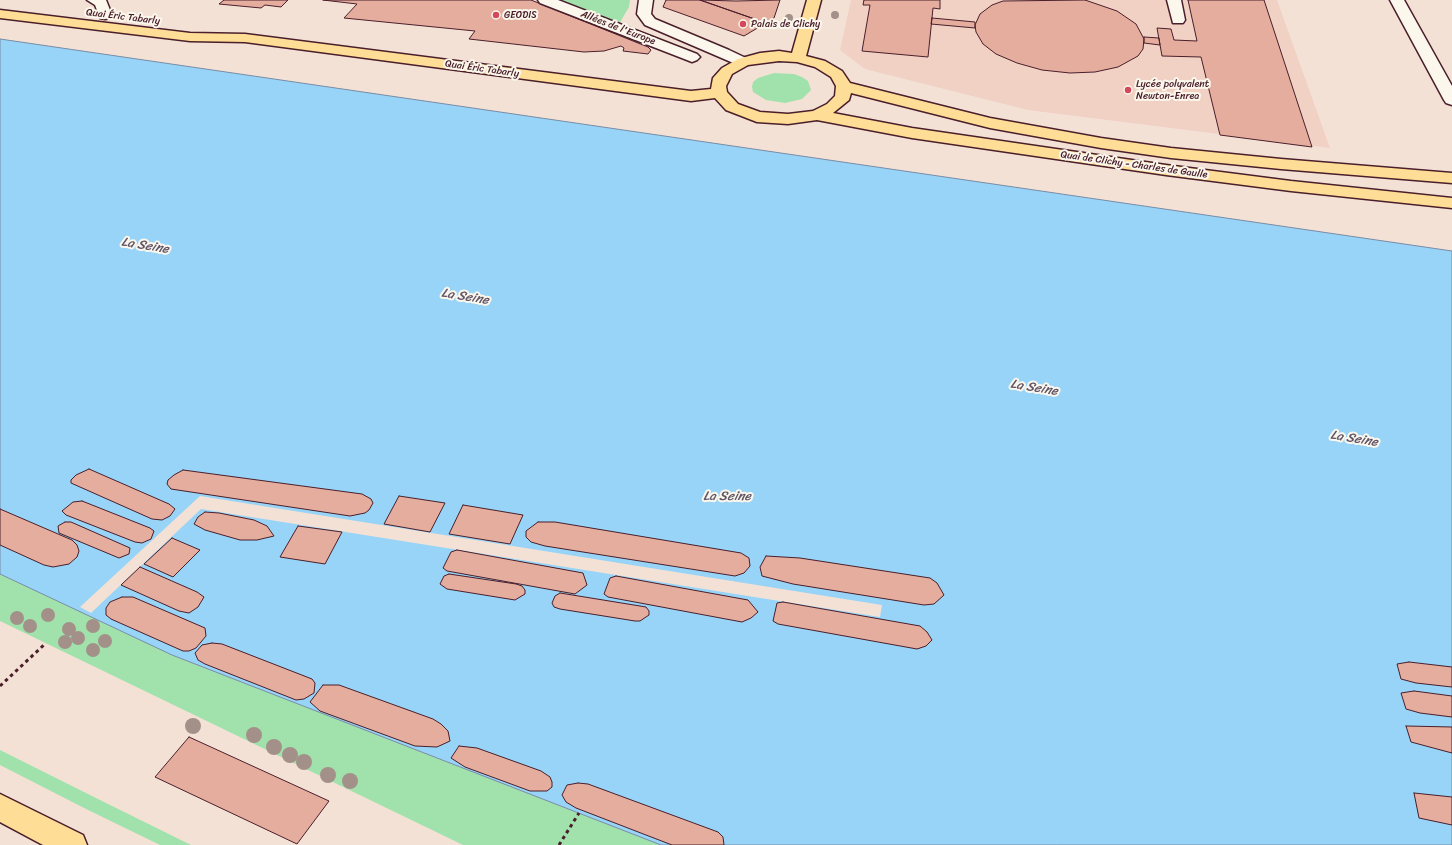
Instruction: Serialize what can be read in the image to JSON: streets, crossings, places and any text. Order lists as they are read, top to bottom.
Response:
{
  "streets": {
    "main road": ["Quai Éric Tabarly", "Quai de Clichy - Charles de Gaulle"],
    "street": ["Allées de l'Europe"]
  },
  "water": ["La Seine"],
  "places": ["GEODIS", "Palais de Clichy", "Lycée polyvalent Newton-Enrea"]
}
